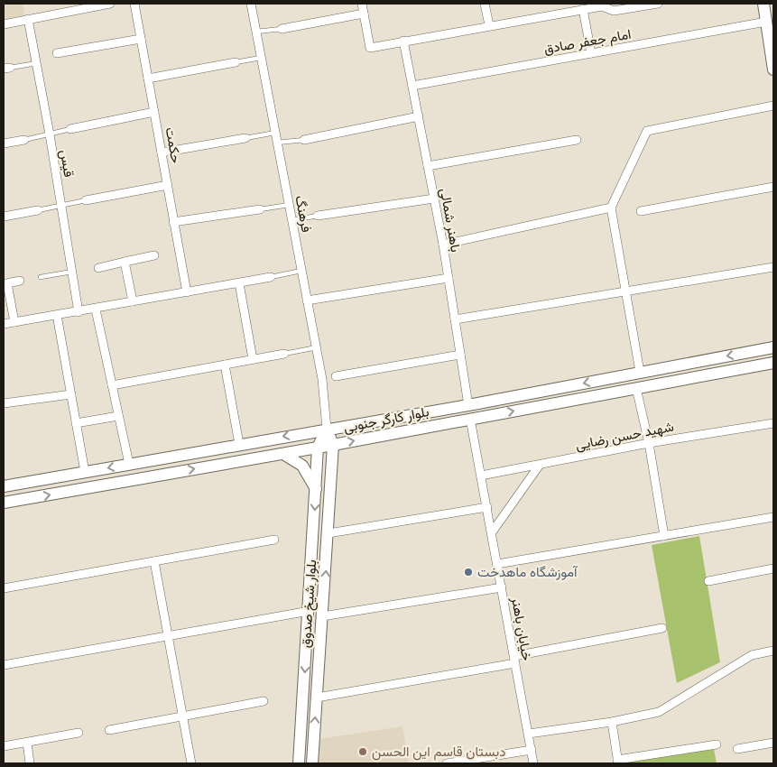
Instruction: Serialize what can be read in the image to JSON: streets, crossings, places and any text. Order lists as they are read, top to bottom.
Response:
{
  "streets": {
    "main road": ["بلوار کارگر جنوبی", "بلوار شیخ صدوق"],
    "street": [
      "امام جعفر صادق",
      "حکمت",
      "قیس",
      "فرهنگ",
      "باهنر شمالی",
      "شهید حسن رضایی",
      "خیابان باهنر"
    ]
  },
  "crossings": [
    ["امام جعفر صادق", "باهنر شمالی"],
    ["فرهنگ", "بلوار کارگر جنوبی"],
    ["باهنر شمالی", "بلوار کارگر جنوبی"],
    ["بلوار کارگر جنوبی", "بلوار شیخ صدوق"],
    ["بلوار کارگر جنوبی", "خیابان باهنر"],
    ["شهید حسن رضایی", "خیابان باهنر"]
  ],
  "places": ["آموزشگاه ماهدخت", "دبستان قاسم این الحسن"]
}
